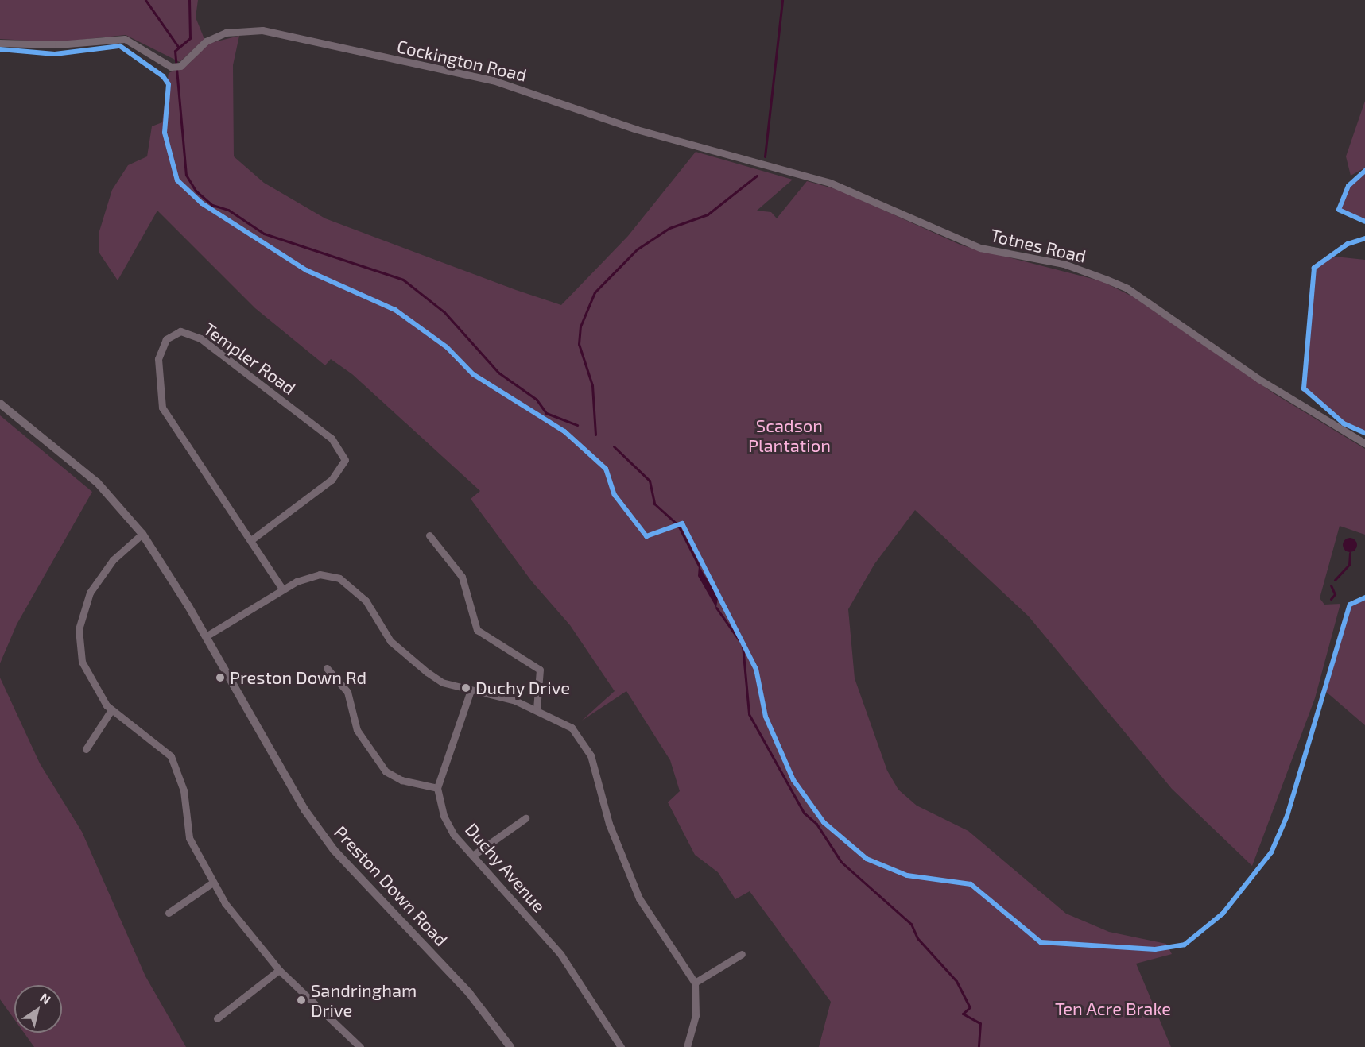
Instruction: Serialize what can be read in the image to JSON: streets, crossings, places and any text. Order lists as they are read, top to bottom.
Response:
{
  "streets": {
    "street": [
      "Cockington Road",
      "Totnes Road",
      "Templer Road",
      "Duchy Avenue",
      "Preston Down Road"
    ]
  },
  "crossings": [
    ["Cockington Road", "Totnes Road"]
  ],
  "parks": ["Scadson Plantation", "Ten Acre Brake"],
  "places": ["Preston Down Rd", "Duchy Drive", "Sandringham Drive"],
  "north": "top right"
}
